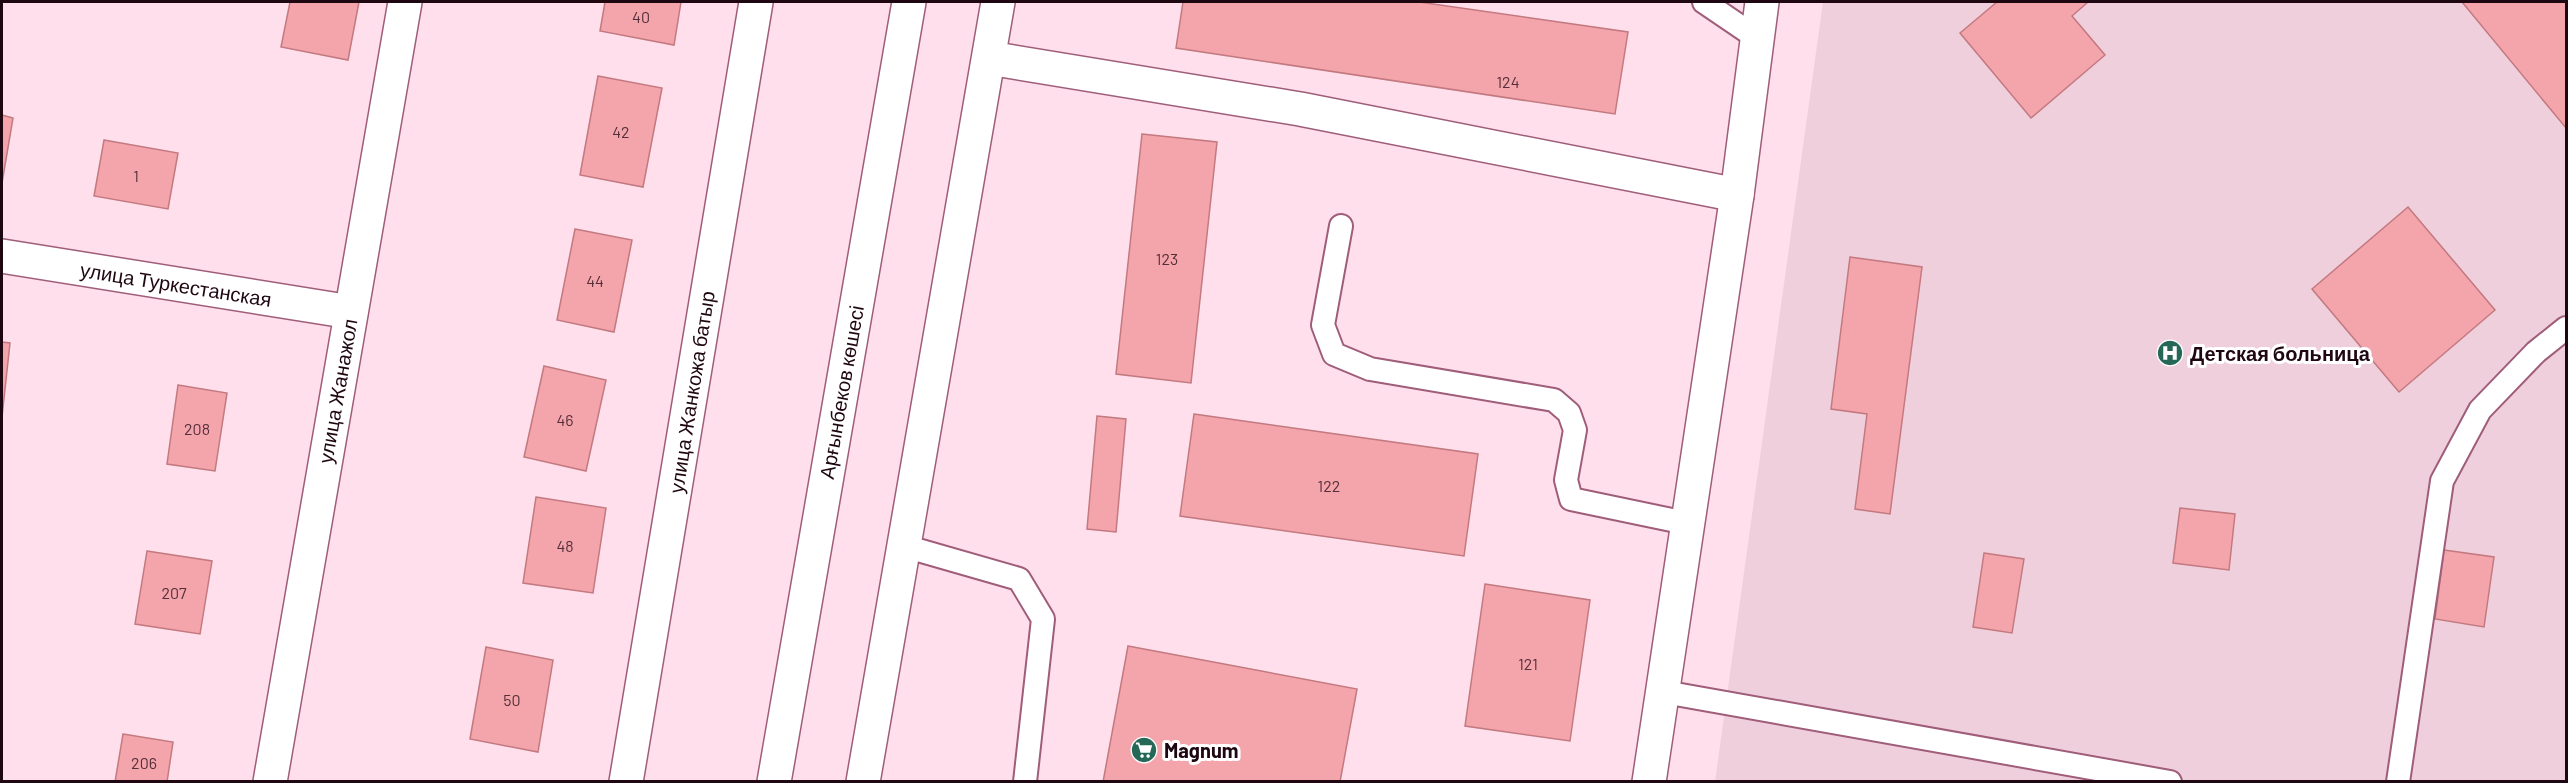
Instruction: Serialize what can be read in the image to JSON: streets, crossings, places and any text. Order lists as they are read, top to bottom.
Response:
{
  "streets": {
    "street": [
      "улица Туркестанская",
      "улица Жанажол",
      "улица Жанкожа батыр",
      "Арғынбеков көшесі"
    ]
  },
  "crossings": [
    ["улица Туркестанская", "улица Жанажол"]
  ],
  "places": {
    "hospital": ["Детская больница"],
    "supermarket": ["Magnum"]
  },
  "house_numbers": [
    "40",
    "124",
    "42",
    "1",
    "123",
    "44",
    "46",
    "208",
    "122",
    "48",
    "207",
    "121",
    "50",
    "206"
  ]
}
